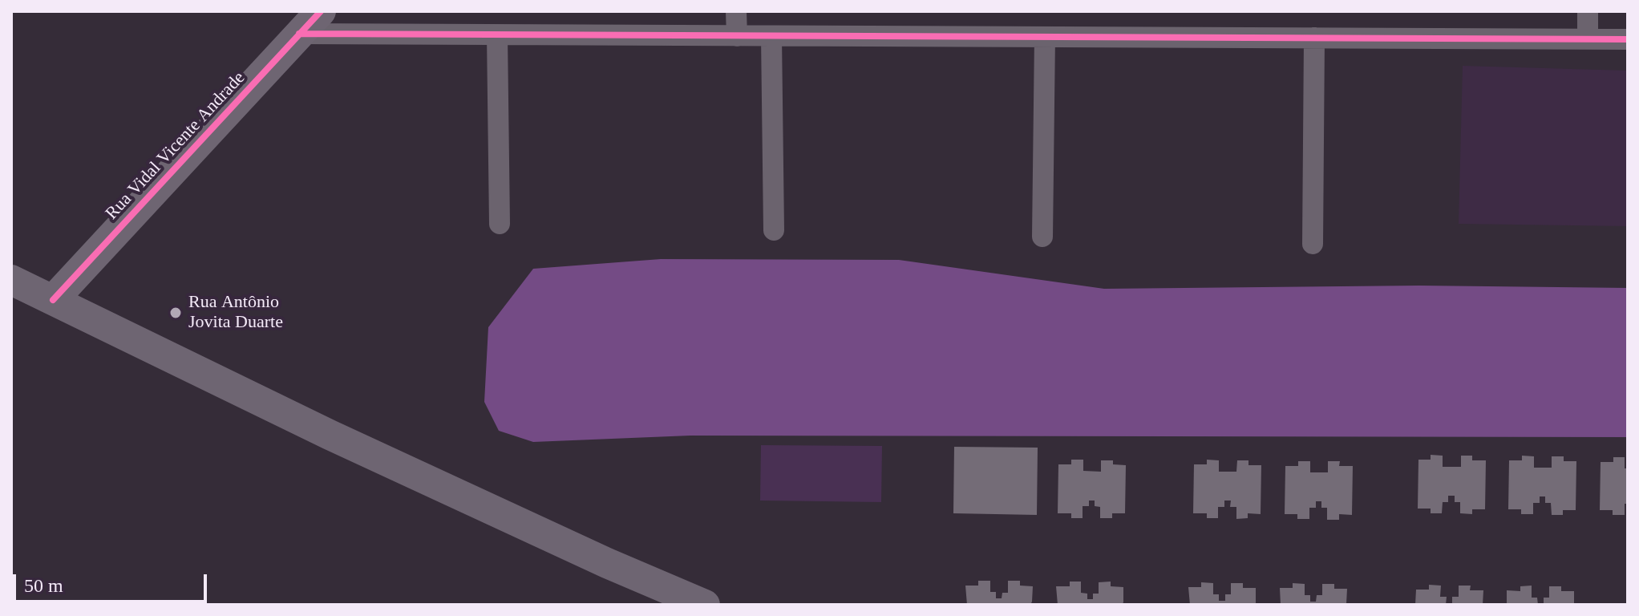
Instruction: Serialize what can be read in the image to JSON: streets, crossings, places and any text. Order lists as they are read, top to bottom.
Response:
{
  "streets": {
    "main road": ["Rua Vidal Vicente Andrade"]
  },
  "places": ["Rua Antônio Jovita Duarte"],
  "scale_bar": "50 m"
}
